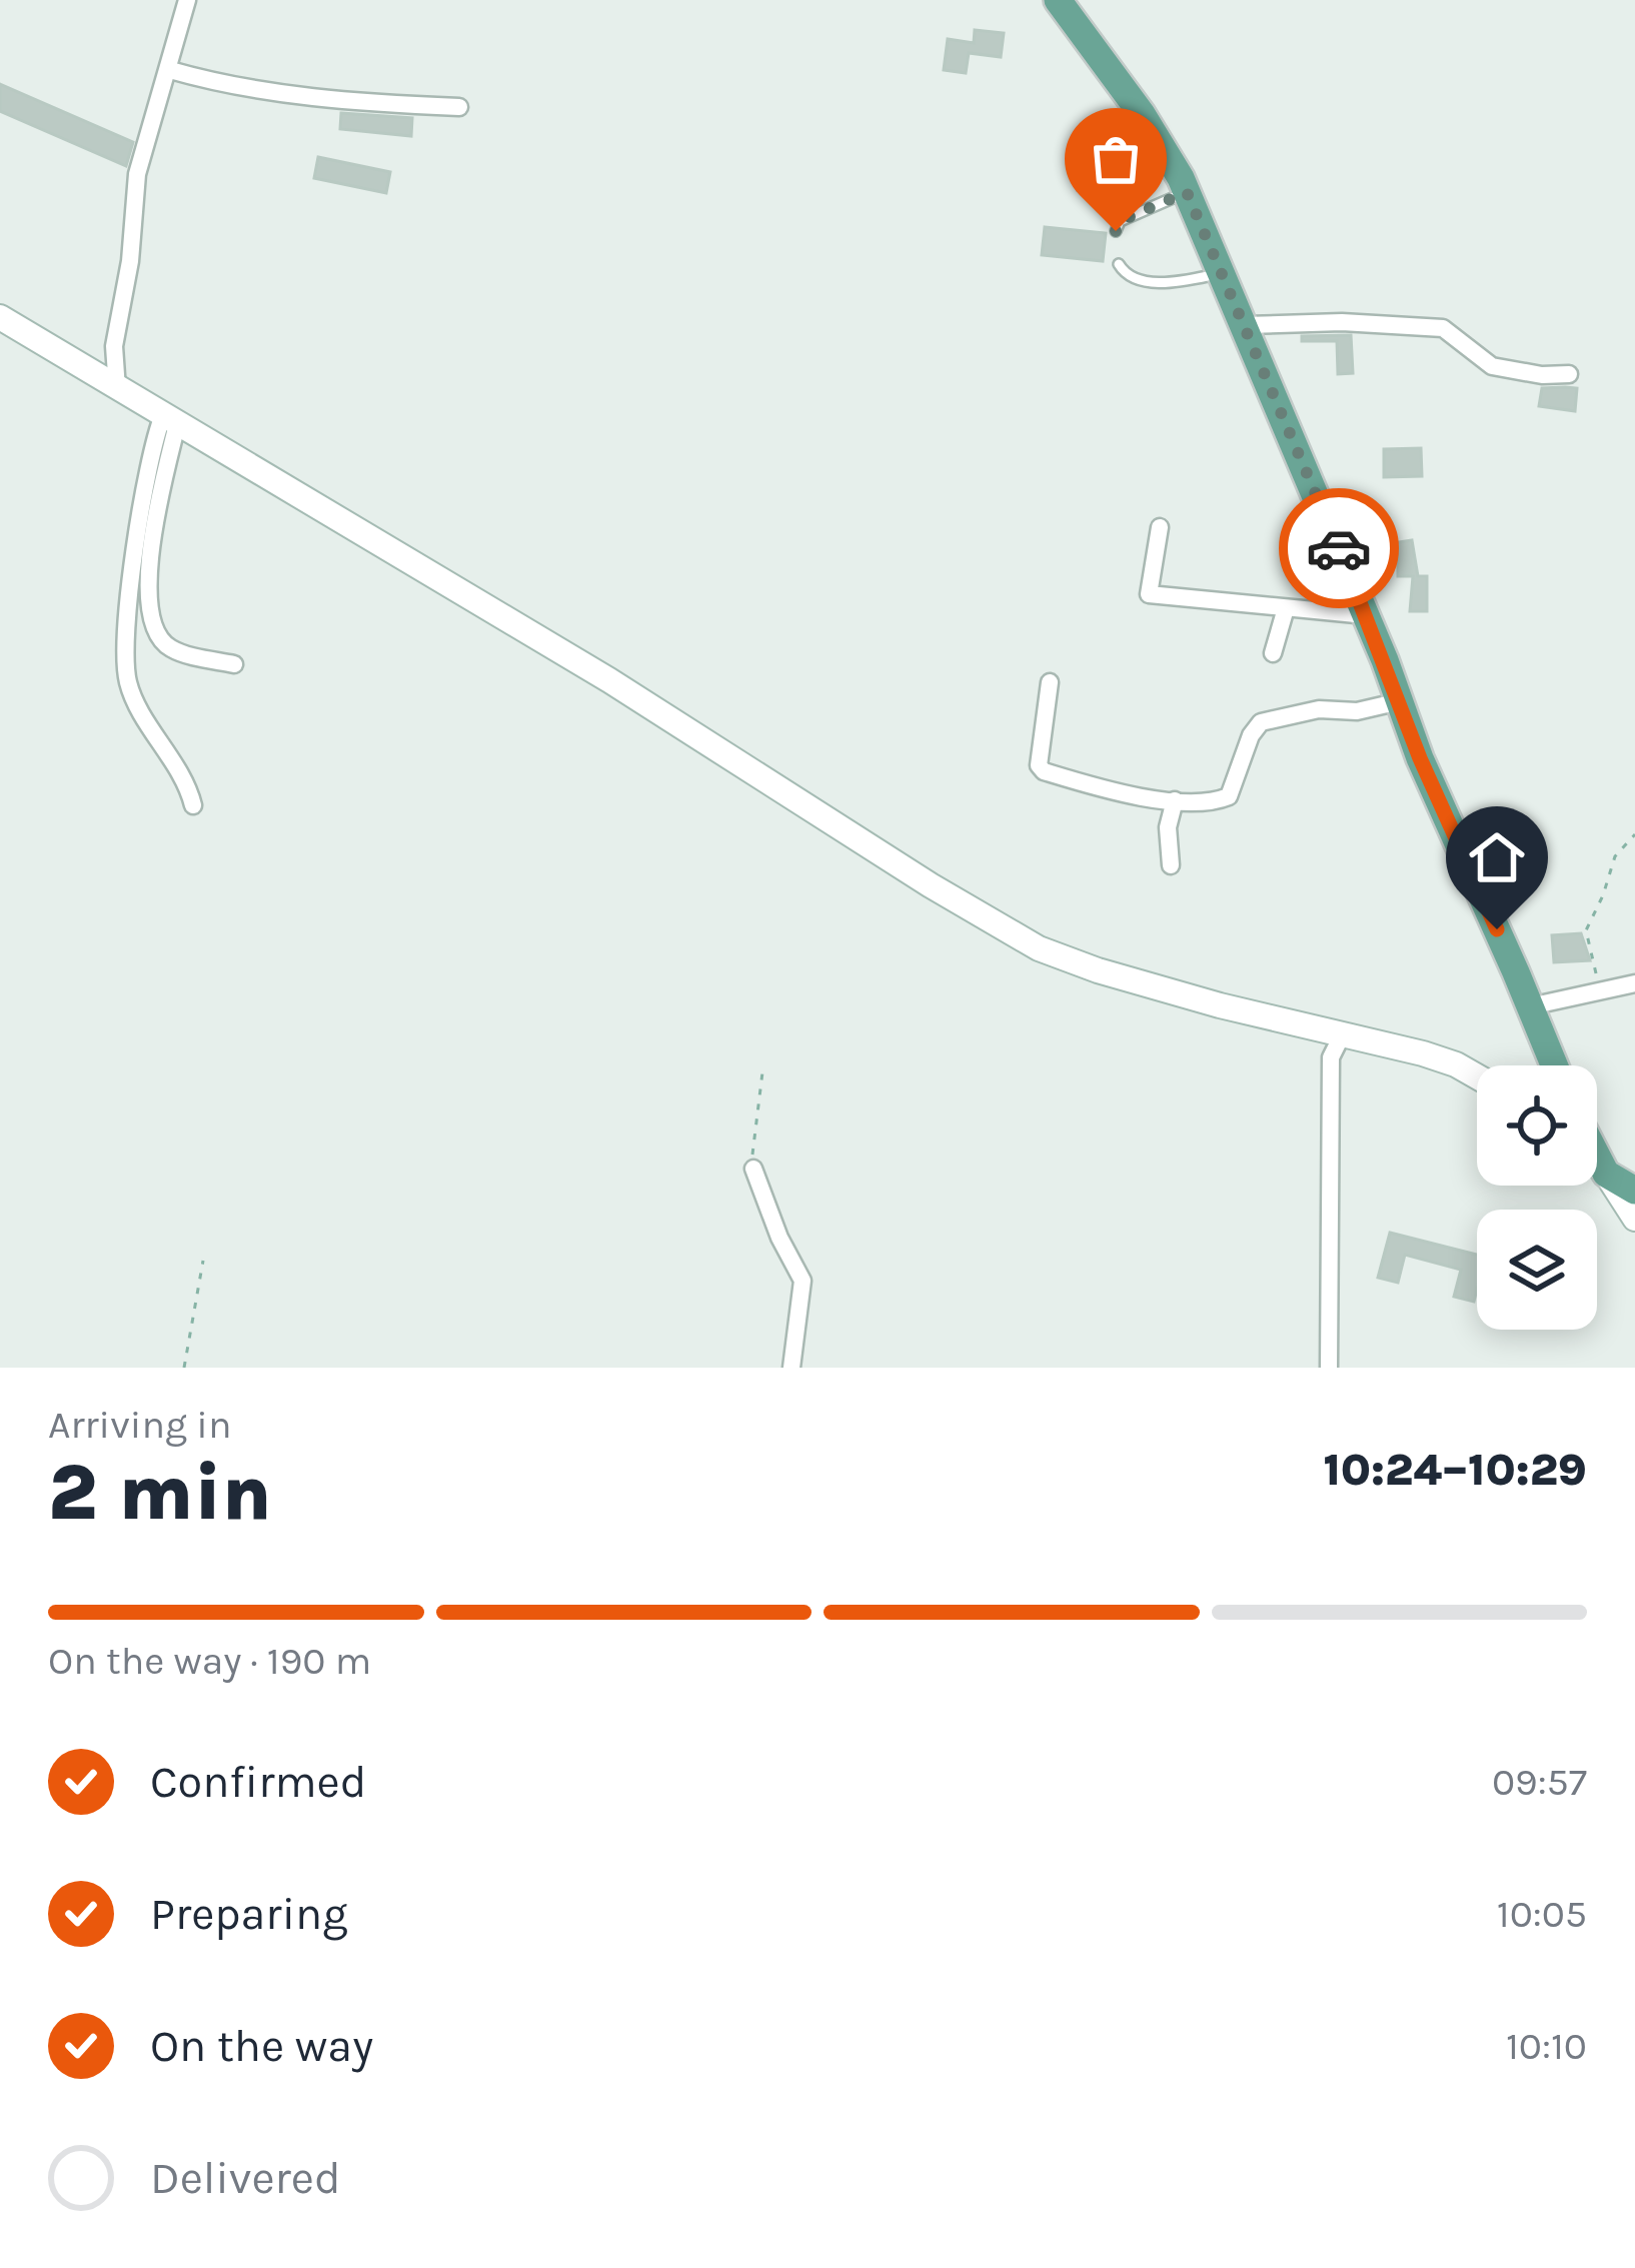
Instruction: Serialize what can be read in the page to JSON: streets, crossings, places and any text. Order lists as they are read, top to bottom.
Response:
{
  "page": {
    "heading": ["2 min", "Arriving in", "10:24–10:29"],
    "bar": "On the way · 190 m",
    "list": [
      ["Confirmed", "09:57"],
      ["Preparing", "10:05"],
      ["On the way", "10:10"],
      "Delivered"
    ]
  }
}
